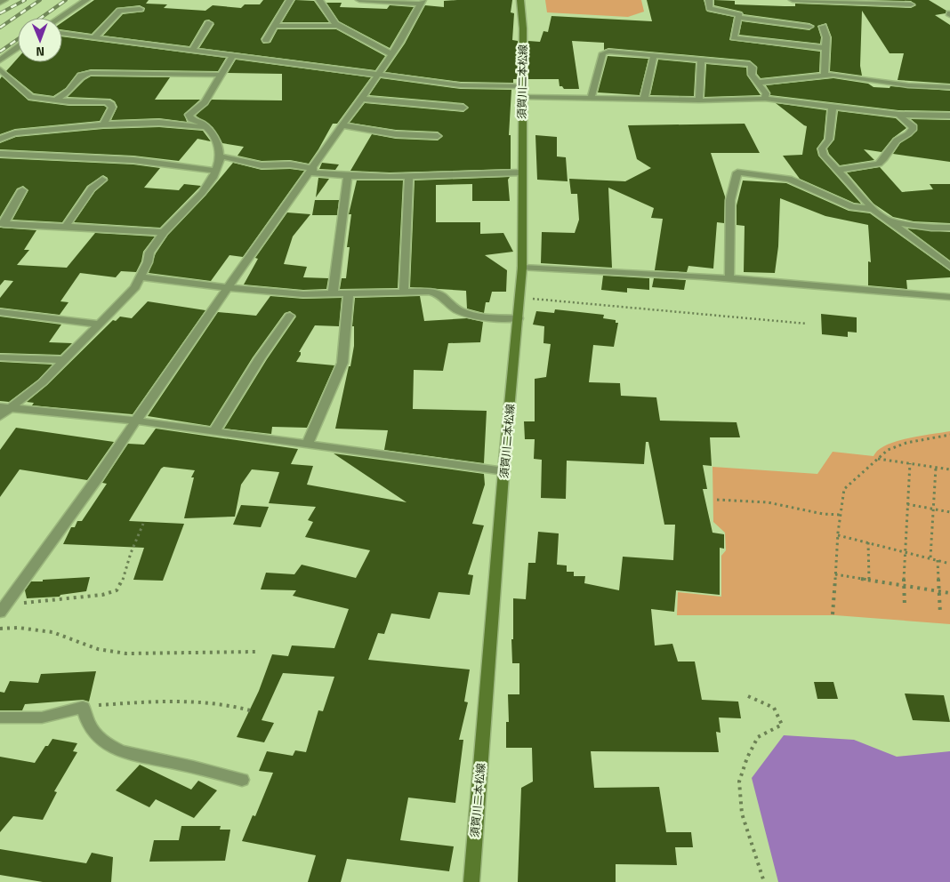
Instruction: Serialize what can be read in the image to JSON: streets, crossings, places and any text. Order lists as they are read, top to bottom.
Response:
{
  "streets": {
    "main road": ["須賀川二本松線"]
  },
  "north": "bottom"
}
